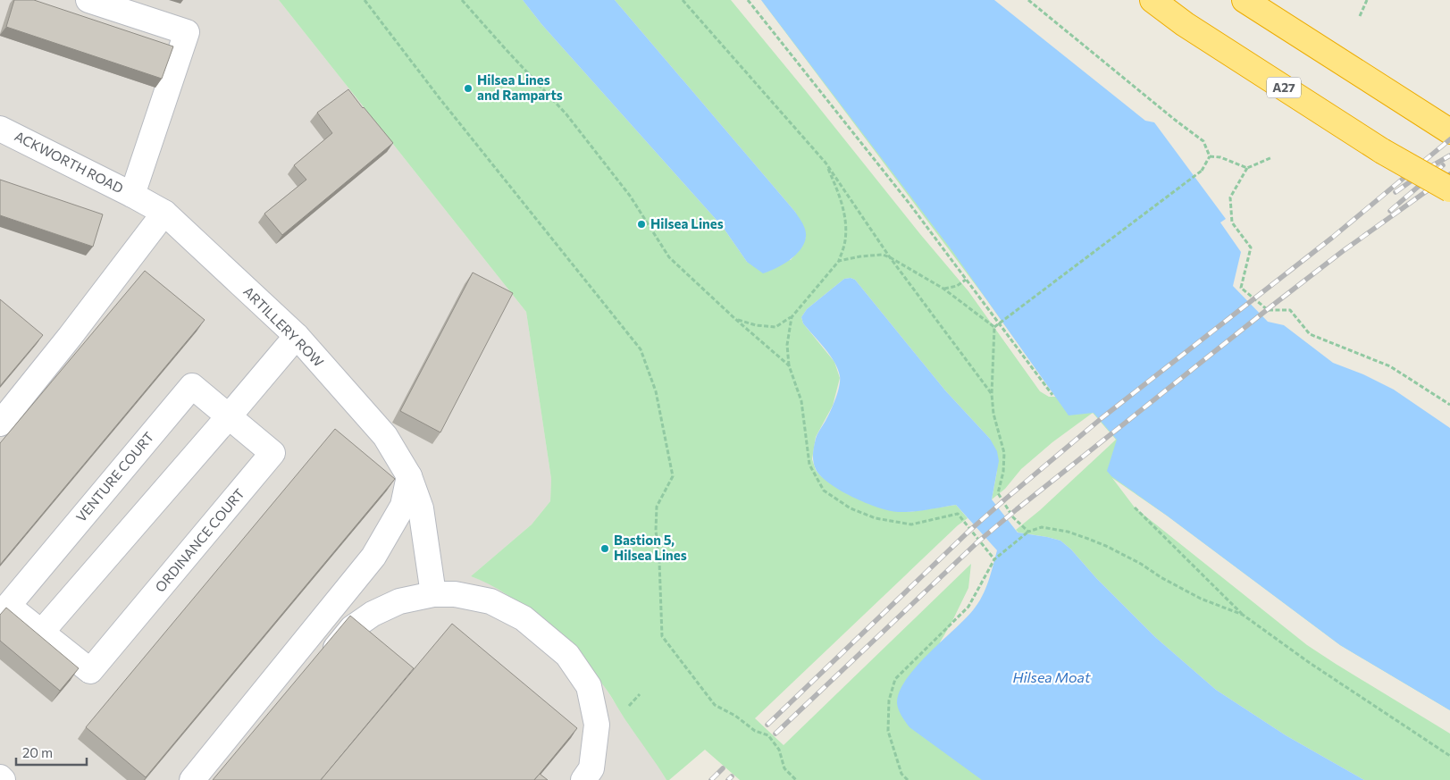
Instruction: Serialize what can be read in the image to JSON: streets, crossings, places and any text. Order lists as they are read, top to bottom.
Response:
{
  "streets": {
    "highway": ["A27"],
    "street": [
      "ACKWORTH ROAD",
      "ARTILLERY ROW",
      "VENTURE COURT",
      "ORDINANCE COURT"
    ]
  },
  "crossings": [
    ["ACKWORTH ROAD", "ARTILLERY ROW"],
    ["VENTURE COURT", "ORDINANCE COURT"]
  ],
  "water": ["Hilsea Moat"],
  "places": ["Hilsea Lines and Ramparts", "Hilsea Lines", "Bastion 5, Hilsea Lines"],
  "scale_bar": "20 m"
}
